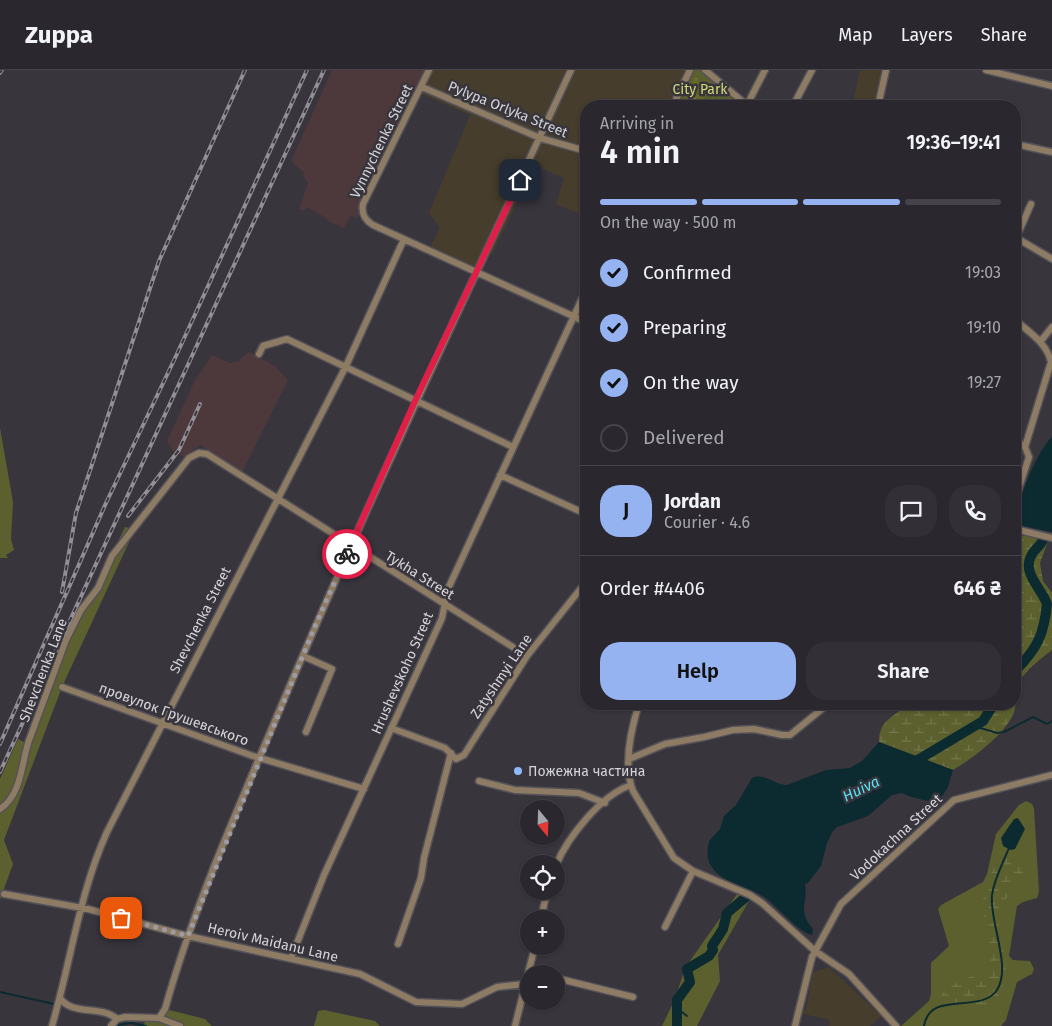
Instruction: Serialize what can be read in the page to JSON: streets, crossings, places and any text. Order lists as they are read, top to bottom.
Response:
{
  "streets": {
    "street": [
      "Pylypa Orlyka Street",
      "Vynnychenka Street",
      "Tykha Street",
      "Shevchenka Street",
      "Shevchenka Lane",
      "Hrushevskoho Street",
      "Zatyshmyi Lane",
      "провулок Грушевського",
      "Vodokachna Street",
      "Heroiv Maidanu Lane"
    ]
  },
  "crossings": [
    ["Pylypa Orlyka Street", "Vynnychenka Street"],
    ["Vynnychenka Street", "Shevchenka Street"],
    ["Tykha Street", "Shevchenka Street"],
    ["Tykha Street", "Shevchenka Lane"],
    ["Tykha Street", "Hrushevskoho Street"],
    ["Tykha Street", "Zatyshmyi Lane"],
    ["Shevchenka Street", "провулок Грушевського"],
    ["Shevchenka Street", "Heroiv Maidanu Lane"],
    ["Hrushevskoho Street", "провулок Грушевського"],
    ["Hrushevskoho Street", "Heroiv Maidanu Lane"]
  ],
  "water": ["Huiva"],
  "parks": ["City Park"],
  "places": ["Пожежна частина"],
  "north": "bottom",
  "page": {
    "header": "Zuppa",
    "nav": ["Map", "Layers", "Share"],
    "heading": ["4 min", "Arriving in", "19:36–19:41"],
    "panel": [
      "Jordan",
      "Courier · 4.6",
      "Order #4406",
      "646 ₴"
    ],
    "bar": "On the way · 500 m",
    "list": [
      ["Confirmed", "19:03"],
      ["Preparing", "19:10"],
      ["On the way", "19:27"],
      "Delivered"
    ],
    "round": "J",
    "buttons": ["Help", "Share"],
    "map_buttons": ["+", "−"]
  }
}
